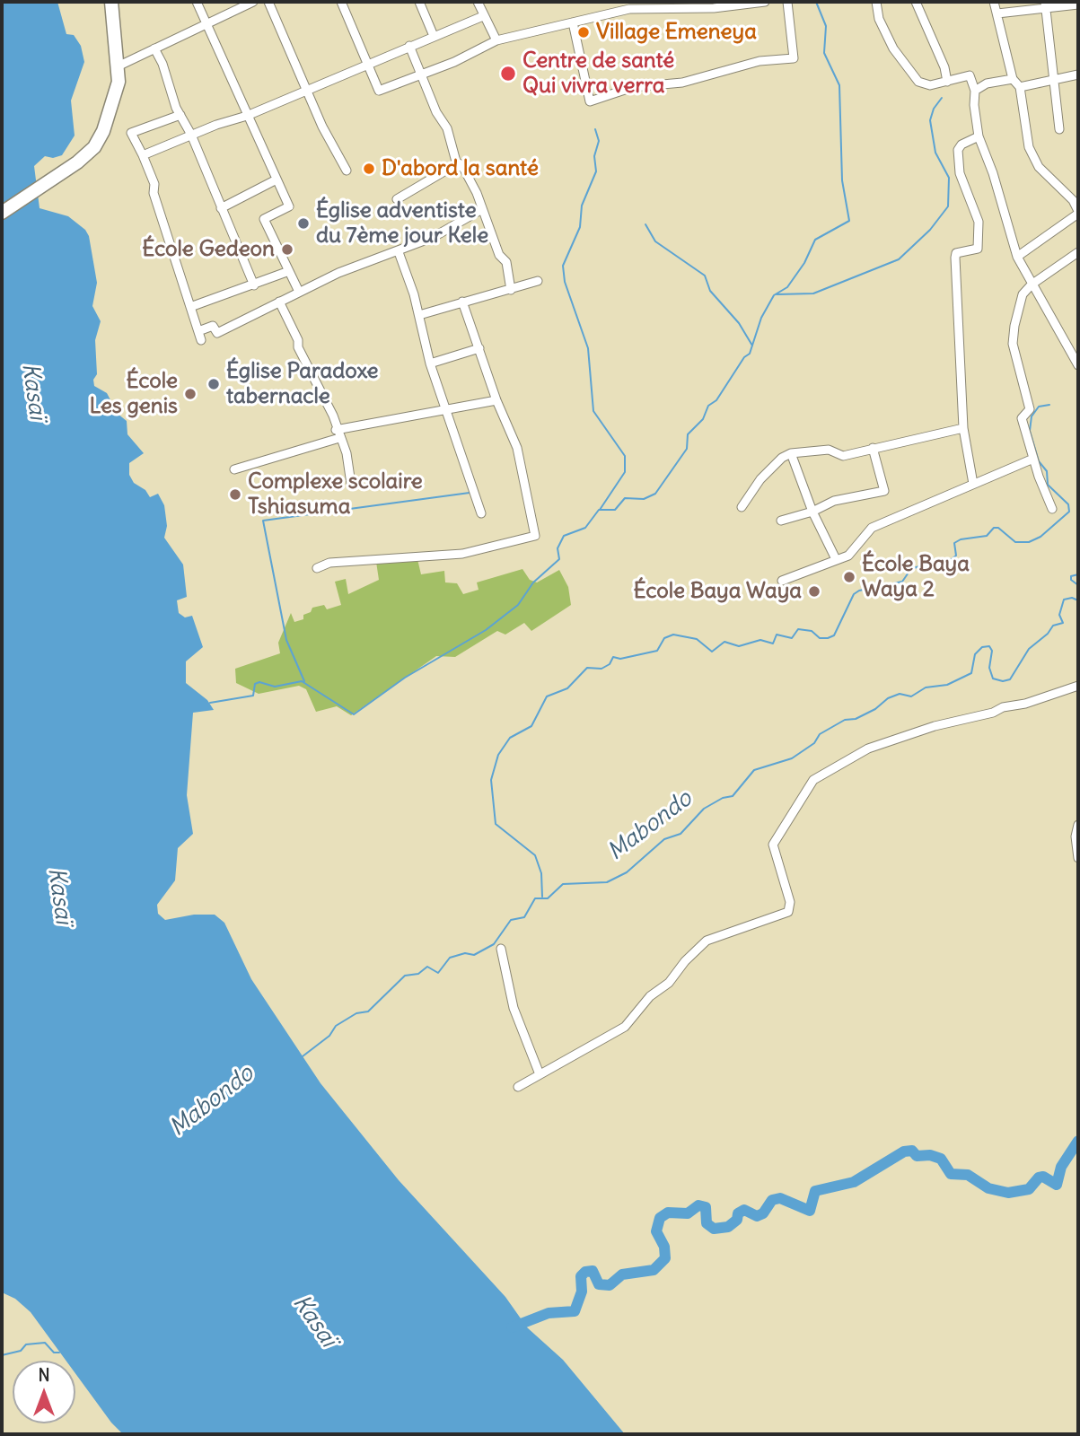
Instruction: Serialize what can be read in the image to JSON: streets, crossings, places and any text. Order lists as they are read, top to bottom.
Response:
{
  "water": ["Kasaï", "Mabondo"],
  "places": [
    "Village Emeneya",
    "Centre de santé Qui vivra verra",
    "D'abord la santé",
    "Église adventiste du 7ème jour Kele",
    "École Gedeon",
    "Église Paradoxe tabernacle",
    "École Les genis",
    "Complexe scolaire Tshiasuma",
    "École Baya Waya 2",
    "École Baya Waya"
  ],
  "north": "top"
}
